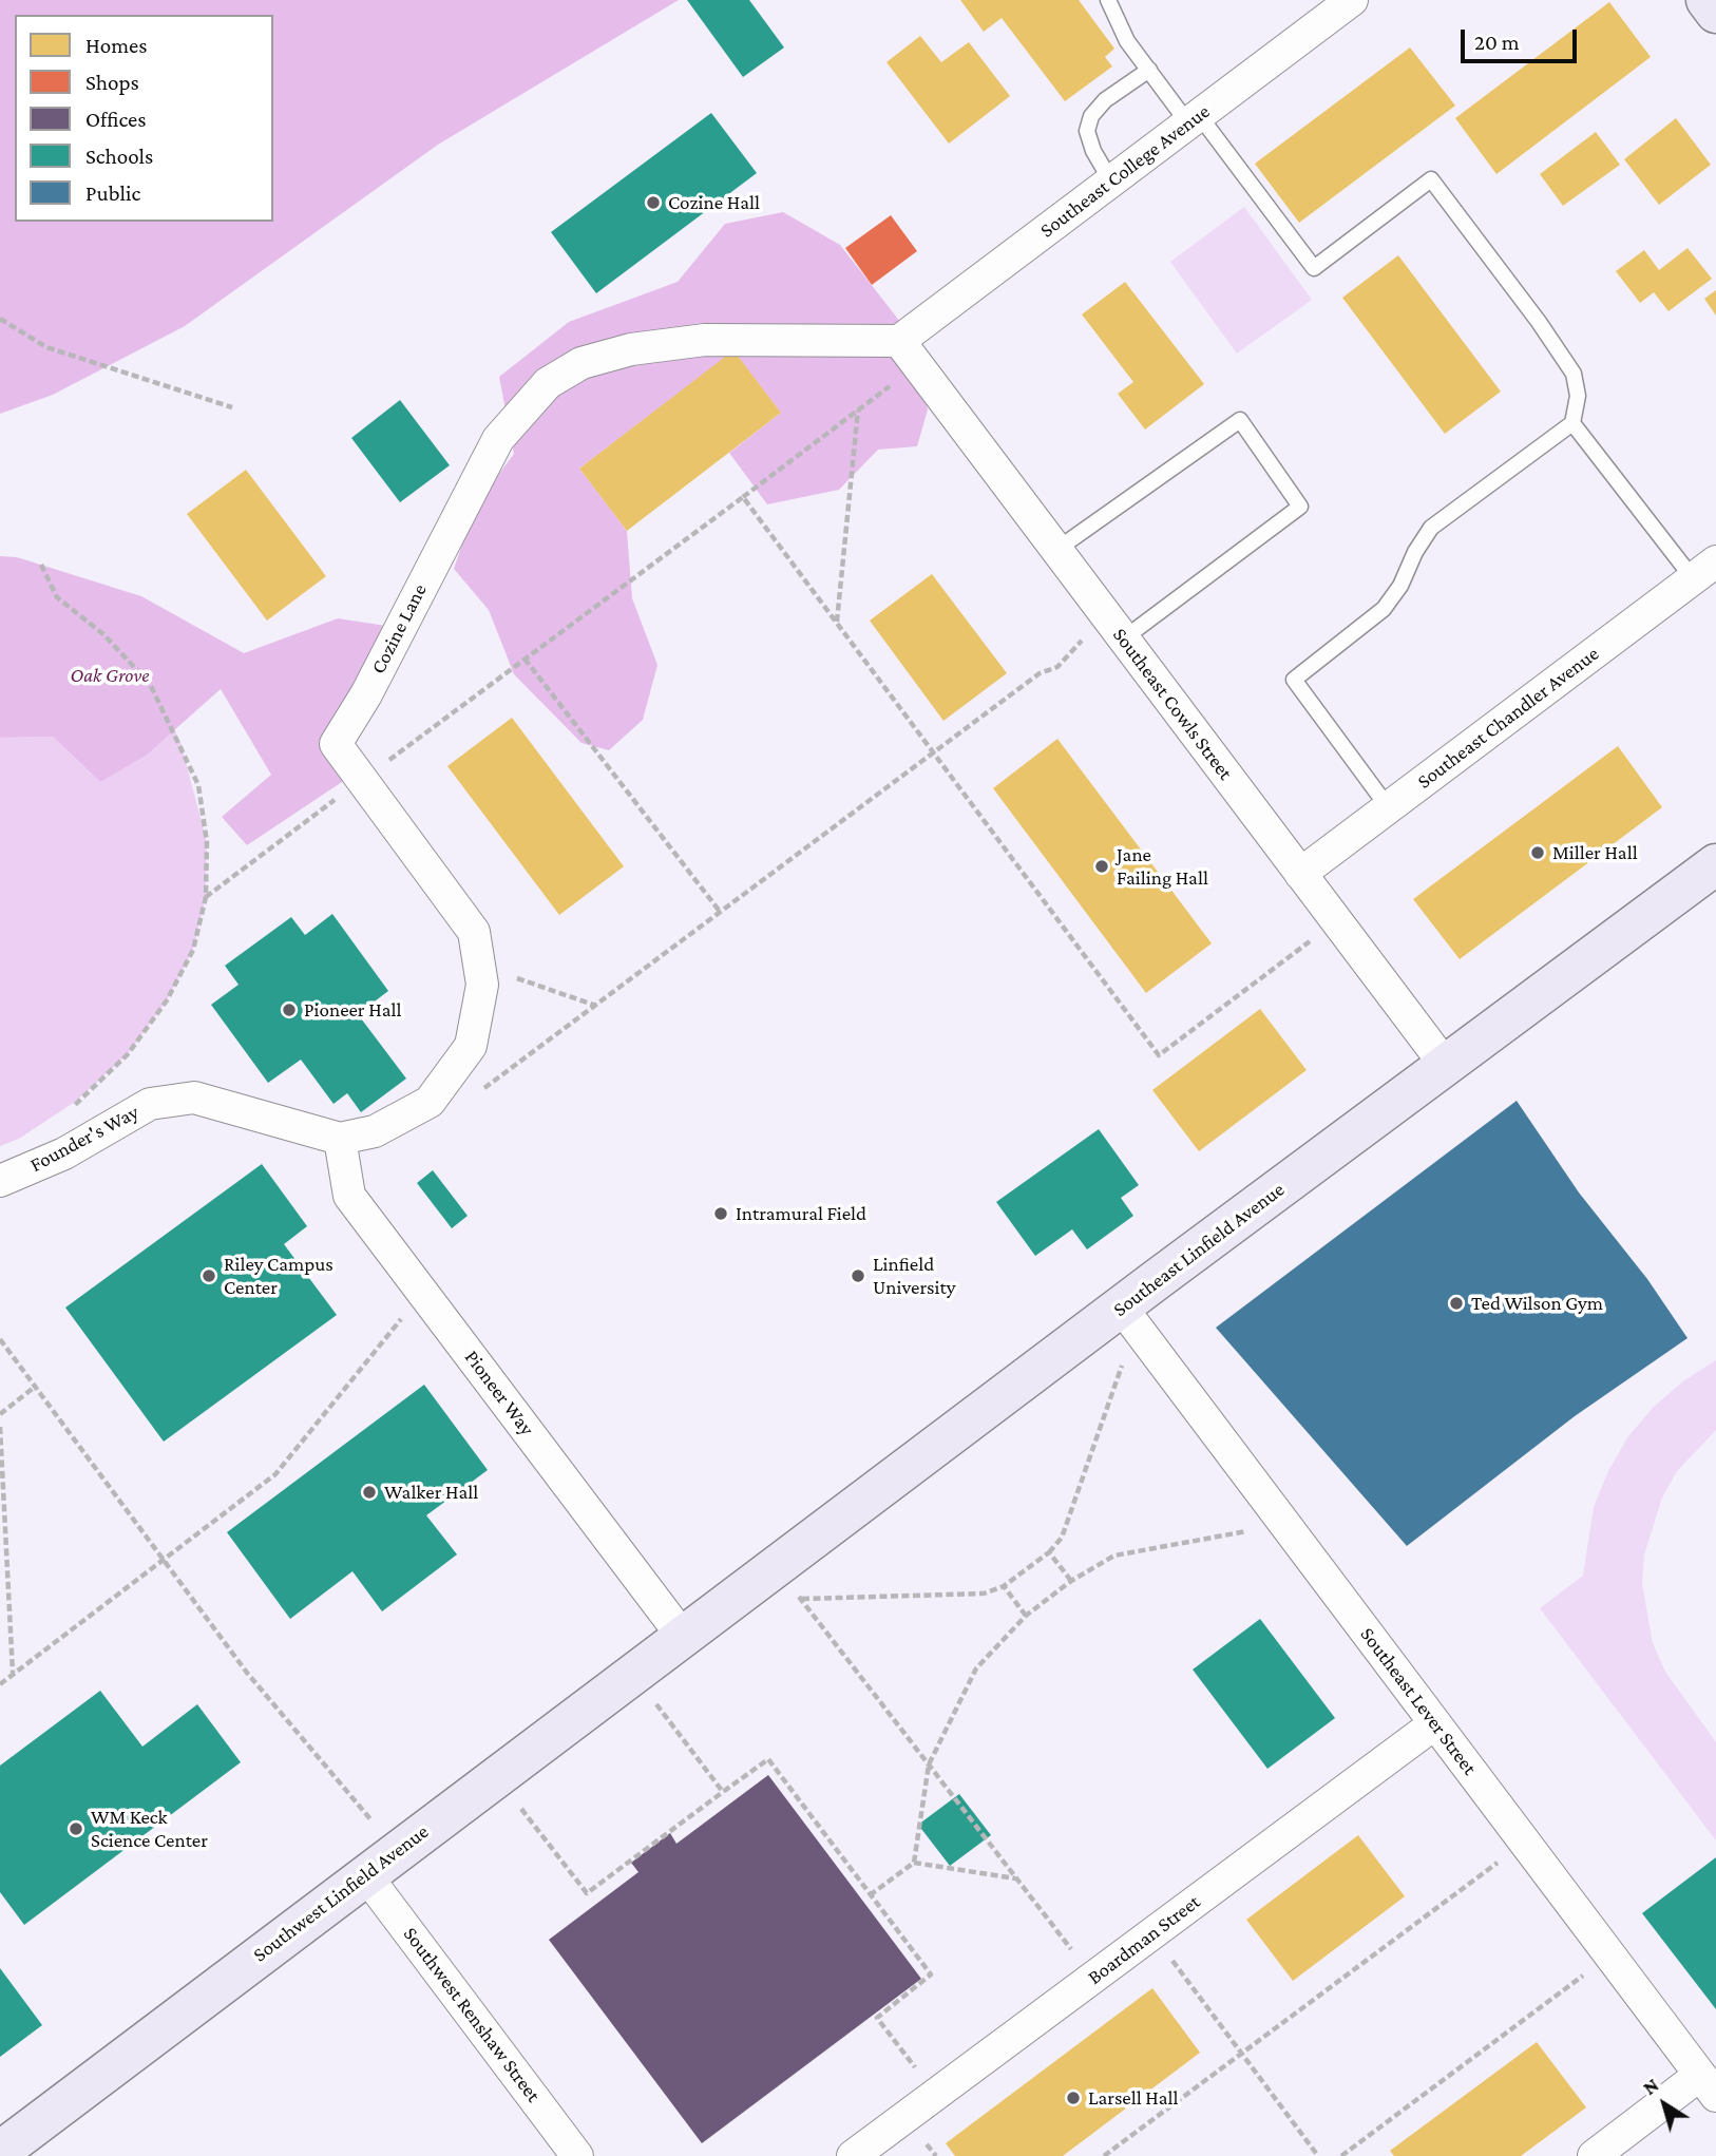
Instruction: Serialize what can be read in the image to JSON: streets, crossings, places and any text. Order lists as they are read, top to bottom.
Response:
{
  "streets": {
    "street": [
      "Southeast College Avenue",
      "Cozine Lane",
      "Southeast Cowls Street",
      "Southeast Chandler Avenue",
      "Founder's Way",
      "Southeast Linfield Avenue",
      "Pioneer Way",
      "Southeast Lever Street",
      "Southwest Linfield Avenue",
      "Boardman Street",
      "Southwest Renshaw Street"
    ]
  },
  "crossings": [
    ["Southeast College Avenue", "Cozine Lane"],
    ["Southeast College Avenue", "Southeast Cowls Street"],
    ["Cozine Lane", "Southeast Cowls Street"],
    ["Cozine Lane", "Founder's Way"],
    ["Cozine Lane", "Pioneer Way"],
    ["Southeast Cowls Street", "Southeast Chandler Avenue"],
    ["Southeast Cowls Street", "Southeast Linfield Avenue"],
    ["Founder's Way", "Pioneer Way"],
    ["Southeast Linfield Avenue", "Pioneer Way"],
    ["Southeast Linfield Avenue", "Southeast Lever Street"],
    ["Southeast Linfield Avenue", "Southwest Linfield Avenue"],
    ["Pioneer Way", "Southwest Linfield Avenue"],
    ["Southeast Lever Street", "Boardman Street"],
    ["Southwest Linfield Avenue", "Southwest Renshaw Street"]
  ],
  "parks": ["Oak Grove"],
  "places": [
    "Cozine Hall",
    "Miller Hall",
    "Jane Failing Hall",
    "Pioneer Hall",
    "Intramural Field",
    "Riley Campus Center",
    "Linfield University",
    "Ted Wilson Gym",
    "Walker Hall",
    "WM Keck Science Center",
    "Larsell Hall"
  ],
  "legend": [
    "Homes",
    "Shops",
    "Offices",
    "Schools",
    "Public"
  ],
  "scale_bar": "20 m",
  "north": "top left"
}
